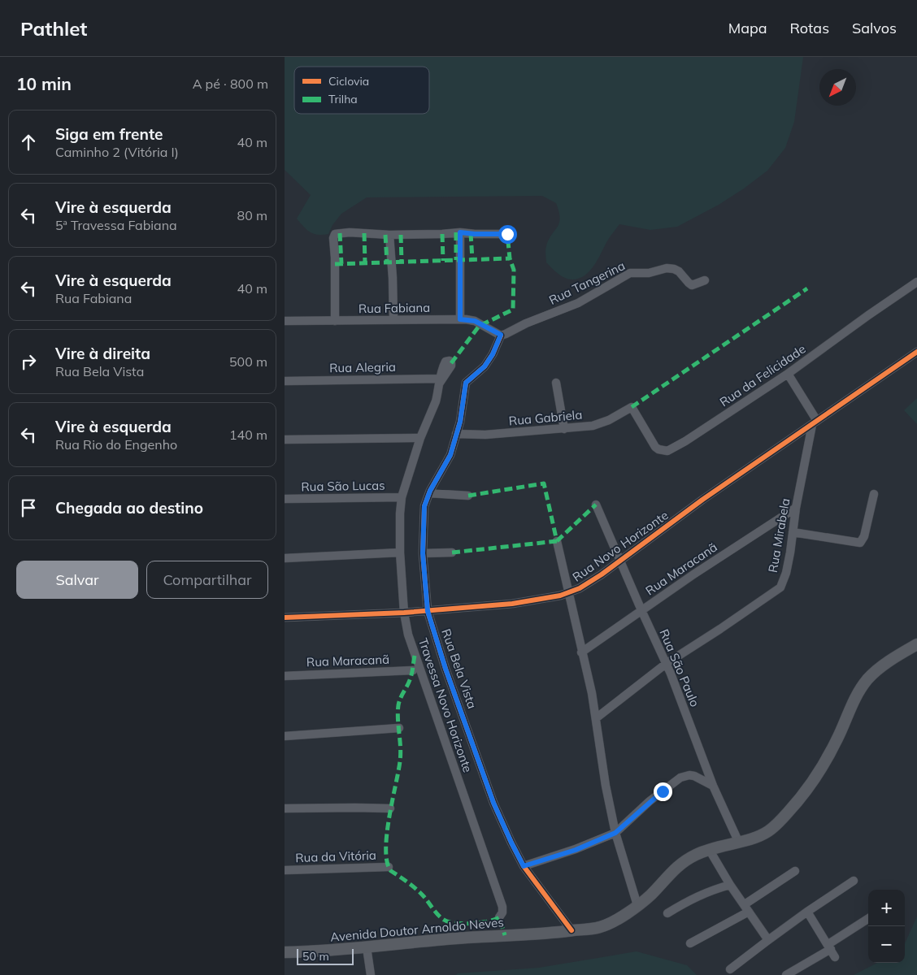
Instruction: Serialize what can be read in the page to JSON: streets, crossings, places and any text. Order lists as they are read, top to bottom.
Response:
{
  "streets": {
    "main road": ["Avenida Doutor Arnoldo Neves"],
    "street": [
      "Rua Tangerina",
      "Rua Fabiana",
      "Rua Alegria",
      "Rua da Felicidade",
      "Rua Gabriela",
      "Rua São Lucas",
      "Rua Mirabela",
      "Rua Novo Horizonte",
      "Rua Maracanã",
      "Rua São Paulo",
      "Rua Bela Vista",
      "Travessa Novo Horizonte",
      "Rua da Vitória"
    ]
  },
  "crossings": [
    ["Rua Tangerina", "Rua Fabiana"],
    ["Rua Tangerina", "Rua Bela Vista"],
    ["Rua Fabiana", "Rua Bela Vista"],
    ["Rua Alegria", "Travessa Novo Horizonte"],
    ["Rua da Felicidade", "Rua Gabriela"],
    ["Rua Gabriela", "Rua Bela Vista"],
    ["Rua São Lucas", "Travessa Novo Horizonte"],
    ["Rua Mirabela", "Rua Novo Horizonte"],
    ["Rua Mirabela", "Rua Maracanã"],
    ["Rua Mirabela", "Rua São Paulo"],
    ["Rua Novo Horizonte", "Rua São Paulo"],
    ["Rua Novo Horizonte", "Rua Bela Vista"],
    ["Rua Novo Horizonte", "Travessa Novo Horizonte"],
    ["Rua Maracanã", "Rua São Paulo"],
    ["Rua São Paulo", "Avenida Doutor Arnoldo Neves"],
    ["Rua Bela Vista", "Avenida Doutor Arnoldo Neves"]
  ],
  "legend": ["Ciclovia", "Trilha"],
  "scale_bar": "50 m",
  "north": "bottom left",
  "page": {
    "header": "Pathlet",
    "nav": ["Mapa", "Rotas", "Salvos"],
    "heading": ["10 min", "A pé · 800 m"],
    "list": [
      ["Siga em frente", "Caminho 2 (Vitória I)", "40 m"],
      ["Vire à esquerda", "5ª Travessa Fabiana", "80 m"],
      ["Vire à esquerda", "Rua Fabiana", "40 m"],
      ["Vire à direita", "Rua Bela Vista", "500 m"],
      ["Vire à esquerda", "Rua Rio do Engenho", "140 m"],
      "Chegada ao destino"
    ],
    "buttons": ["Salvar", "Compartilhar"],
    "map_buttons": ["+", "−"],
    "scale": "50 m"
  }
}
